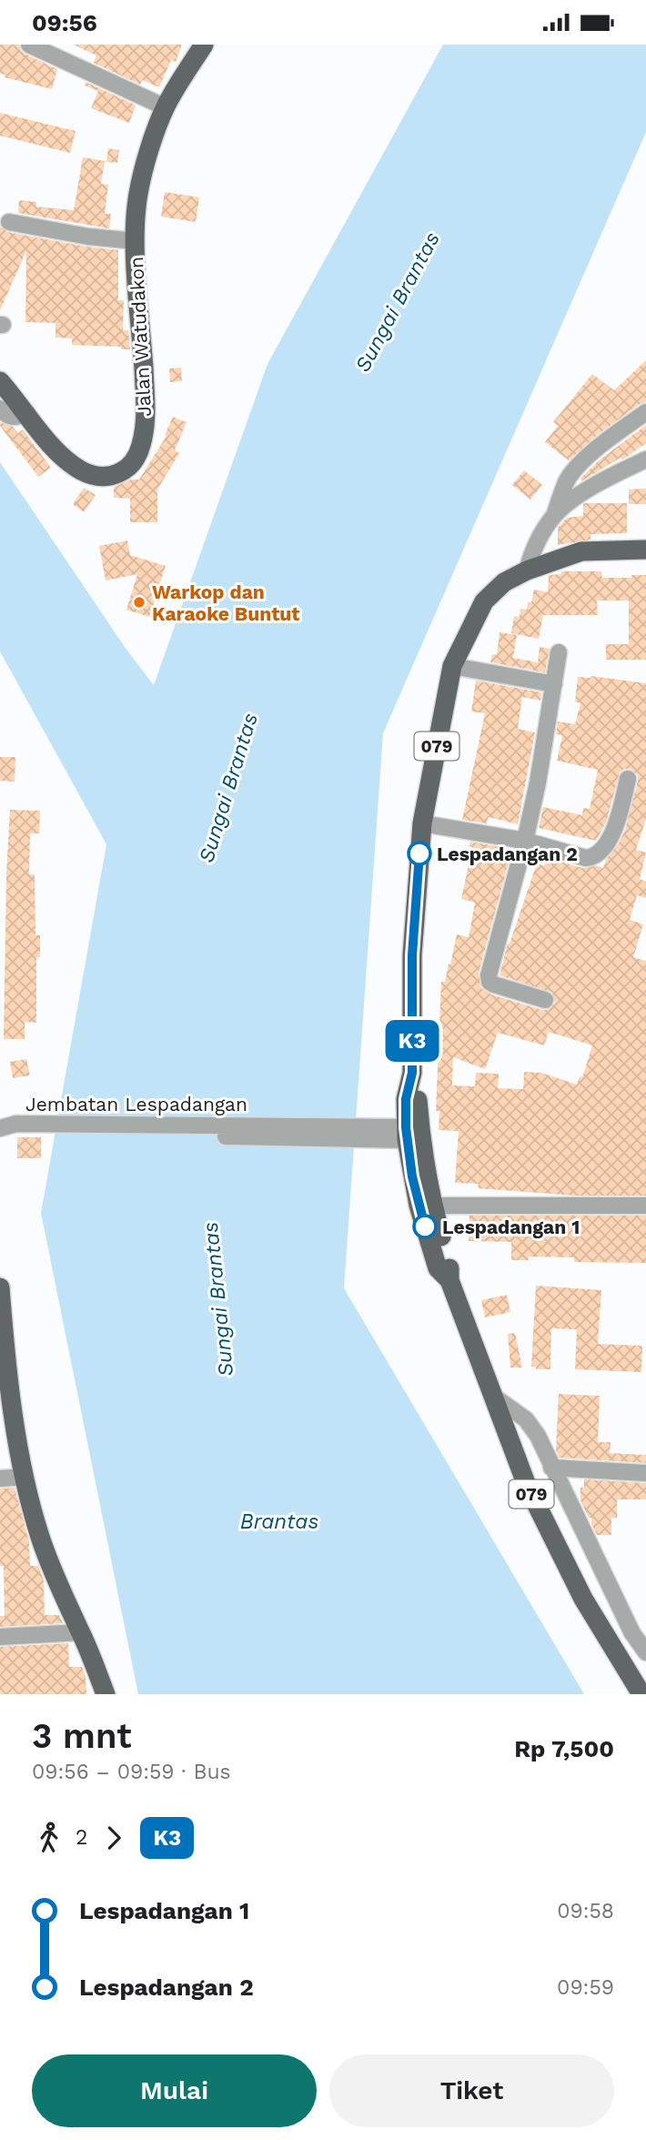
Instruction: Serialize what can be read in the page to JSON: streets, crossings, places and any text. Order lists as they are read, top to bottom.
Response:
{
  "streets": {
    "main road": ["Jalan Watudakon", "079"],
    "street": ["Jembatan Lespadangan"]
  },
  "crossings": [
    ["079", "Jembatan Lespadangan"]
  ],
  "water": ["Sungai Brantas", "Brantas"],
  "places": ["Warkop dan Karaoke Buntut", "Lespadangan 2", "Lespadangan 1"],
  "lines": ["bus line K3"],
  "page": {
    "status": "09:56",
    "on_map": "K3",
    "heading": ["3 mnt", "09:56 – 09:59 · Bus", "Rp 7,500"],
    "legs": ["2", "K3"],
    "list": [
      {
        "name": "Lespadangan 1",
        "value": "09:58"
      },
      {
        "name": "Lespadangan 2",
        "value": "09:59"
      }
    ],
    "buttons": ["Mulai", "Tiket"]
  }
}
